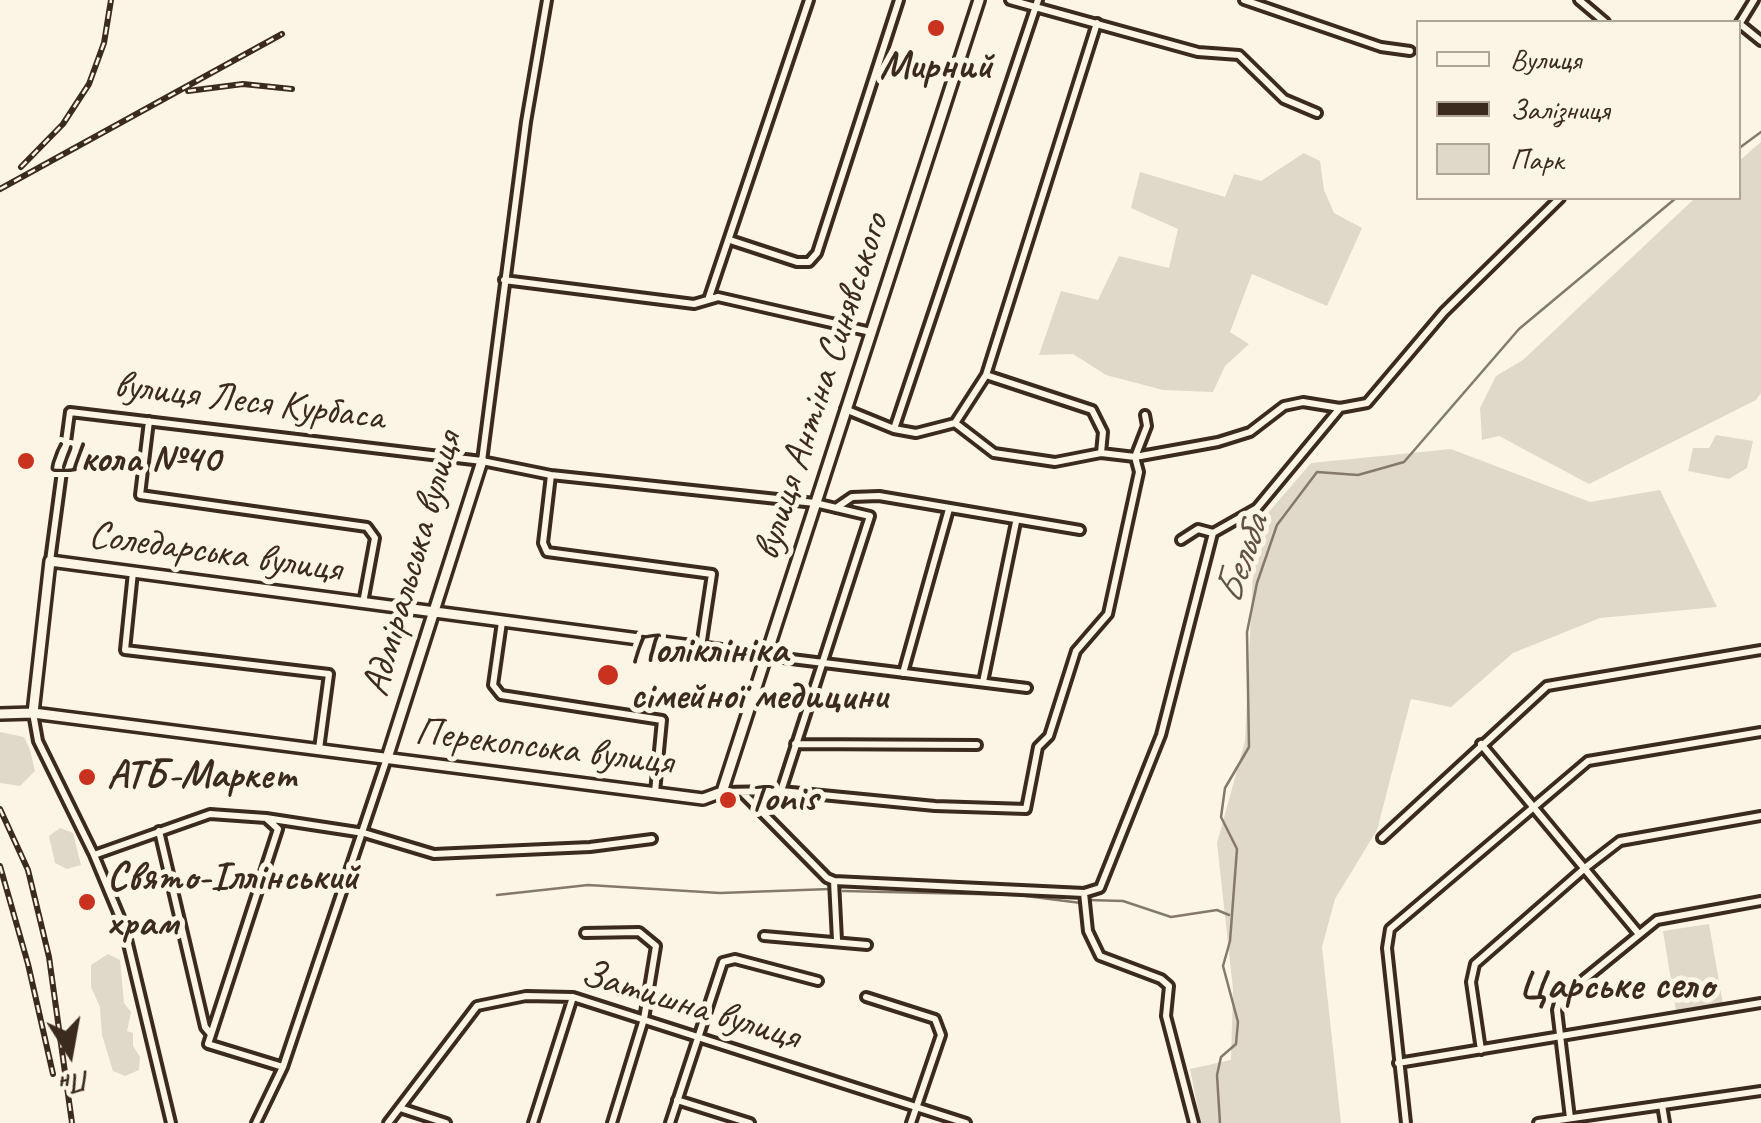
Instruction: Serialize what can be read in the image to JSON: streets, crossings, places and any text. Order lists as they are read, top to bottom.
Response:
{
  "streets": {
    "street": [
      "вулиця Антіна Синявського",
      "вулиця Леся Курбаса",
      "Соледарська вулиця",
      "Адміральська вулиця",
      "Перекопська вулиця",
      "Затишна вулиця"
    ]
  },
  "crossings": [
    ["вулиця Антіна Синявського", "вулиця Леся Курбаса"],
    ["вулиця Антіна Синявського", "Соледарська вулиця"],
    ["вулиця Антіна Синявського", "Перекопська вулиця"],
    ["вулиця Леся Курбаса", "Соледарська вулиця"],
    ["вулиця Леся Курбаса", "Адміральська вулиця"],
    ["Соледарська вулиця", "Адміральська вулиця"],
    ["Адміральська вулиця", "Перекопська вулиця"]
  ],
  "districts": ["Царське село"],
  "water": ["Бельба"],
  "places": [
    "Мирний",
    "Школа №40",
    "Поліклініка сімейної медицини",
    "АТБ-Маркет",
    "Tonis",
    "Свято-Іллінський храм"
  ],
  "legend": ["Вулиця", "Залізниця", "Парк"],
  "north": "bottom"
}
